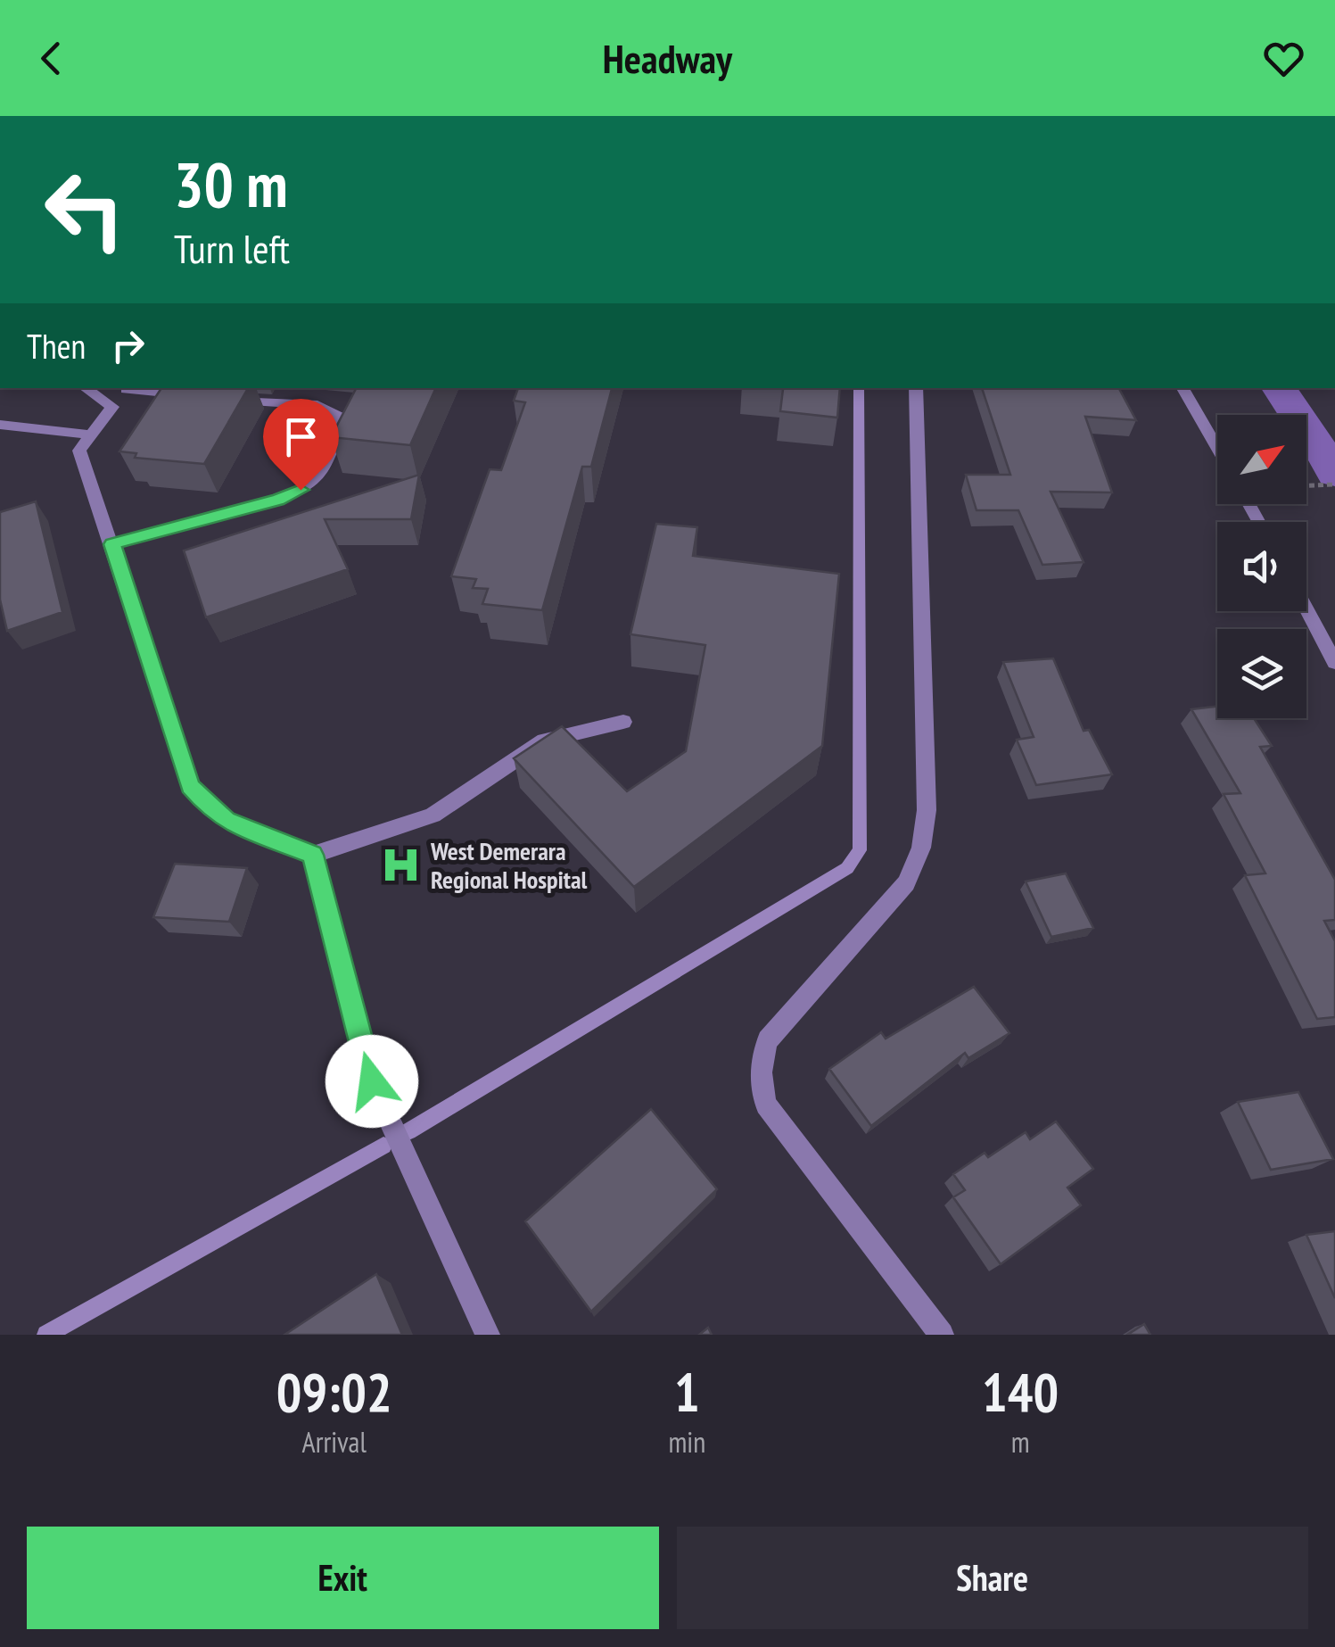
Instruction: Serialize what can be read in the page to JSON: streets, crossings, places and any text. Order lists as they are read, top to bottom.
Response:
{
  "places": {
    "hospital": ["West Demerara Regional Hospital"]
  },
  "north": "top right",
  "page": {
    "header": "Headway",
    "turn": ["30 m", "Turn left"],
    "then": "Then",
    "eta": [
      "09:02",
      "Arrival",
      "1",
      "min",
      "140",
      "m"
    ],
    "buttons": ["Exit", "Share"]
  }
}
